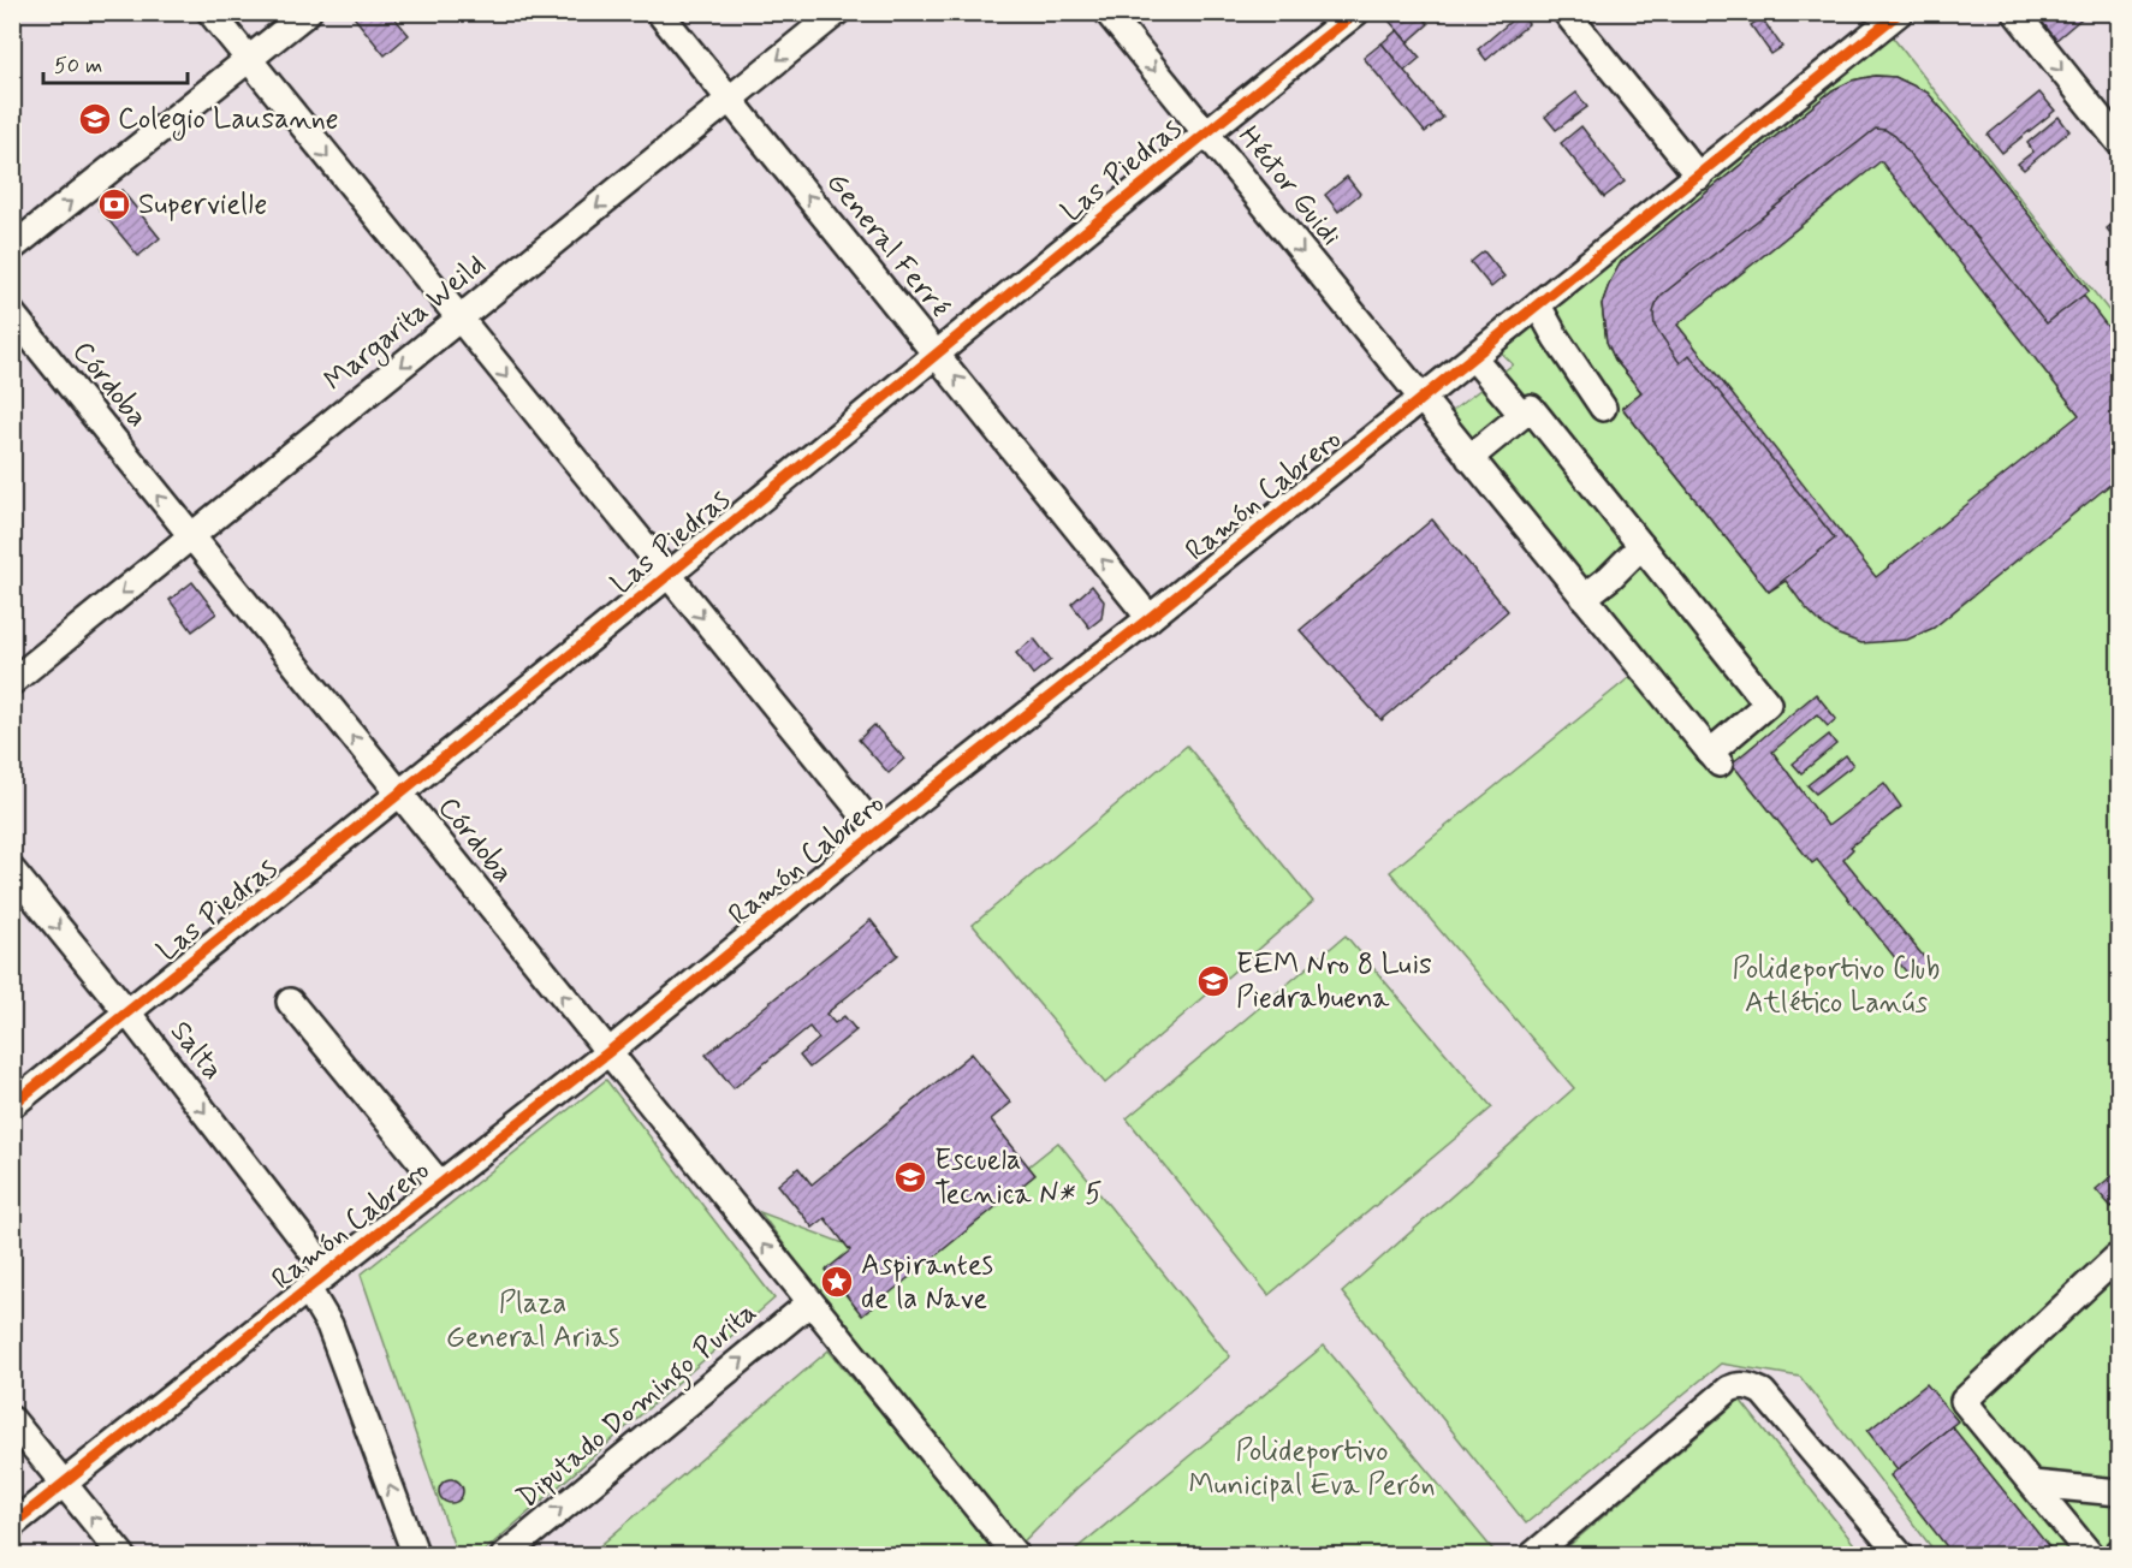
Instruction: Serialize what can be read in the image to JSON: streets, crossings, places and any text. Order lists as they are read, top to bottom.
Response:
{
  "streets": {
    "street": [
      "Las Piedras",
      "Héctor Guidi",
      "General Ferré",
      "Margarita Weild",
      "Córdoba",
      "Ramón Cabrero",
      "Salta",
      "Diputado Domingo Purita"
    ]
  },
  "crossings": [
    ["Las Piedras", "Héctor Guidi"],
    ["Las Piedras", "General Ferré"],
    ["Las Piedras", "Córdoba"],
    ["Las Piedras", "Salta"],
    ["Héctor Guidi", "Ramón Cabrero"],
    ["General Ferré", "Margarita Weild"],
    ["General Ferré", "Ramón Cabrero"],
    ["Margarita Weild", "Córdoba"],
    ["Córdoba", "Ramón Cabrero"],
    ["Córdoba", "Diputado Domingo Purita"],
    ["Ramón Cabrero", "Salta"]
  ],
  "one_way": [
    "Héctor Guidi",
    "General Ferré",
    "Margarita Weild",
    "Córdoba",
    "Diputado Domingo Purita"
  ],
  "parks": ["Polideportivo Club Atlético Lanús", "Plaza General Arias", "Polideportivo Municipal Eva Perón"],
  "places": {
    "school or university": ["Colegio Lausanne", "EEM Nro 8 Luis Piedrabuena", "Escuela Tecnica N* 5"],
    "bank": ["Supervielle"],
    "place": ["Aspirantes de la Nave"]
  },
  "scale_bar": "50 m"
}
